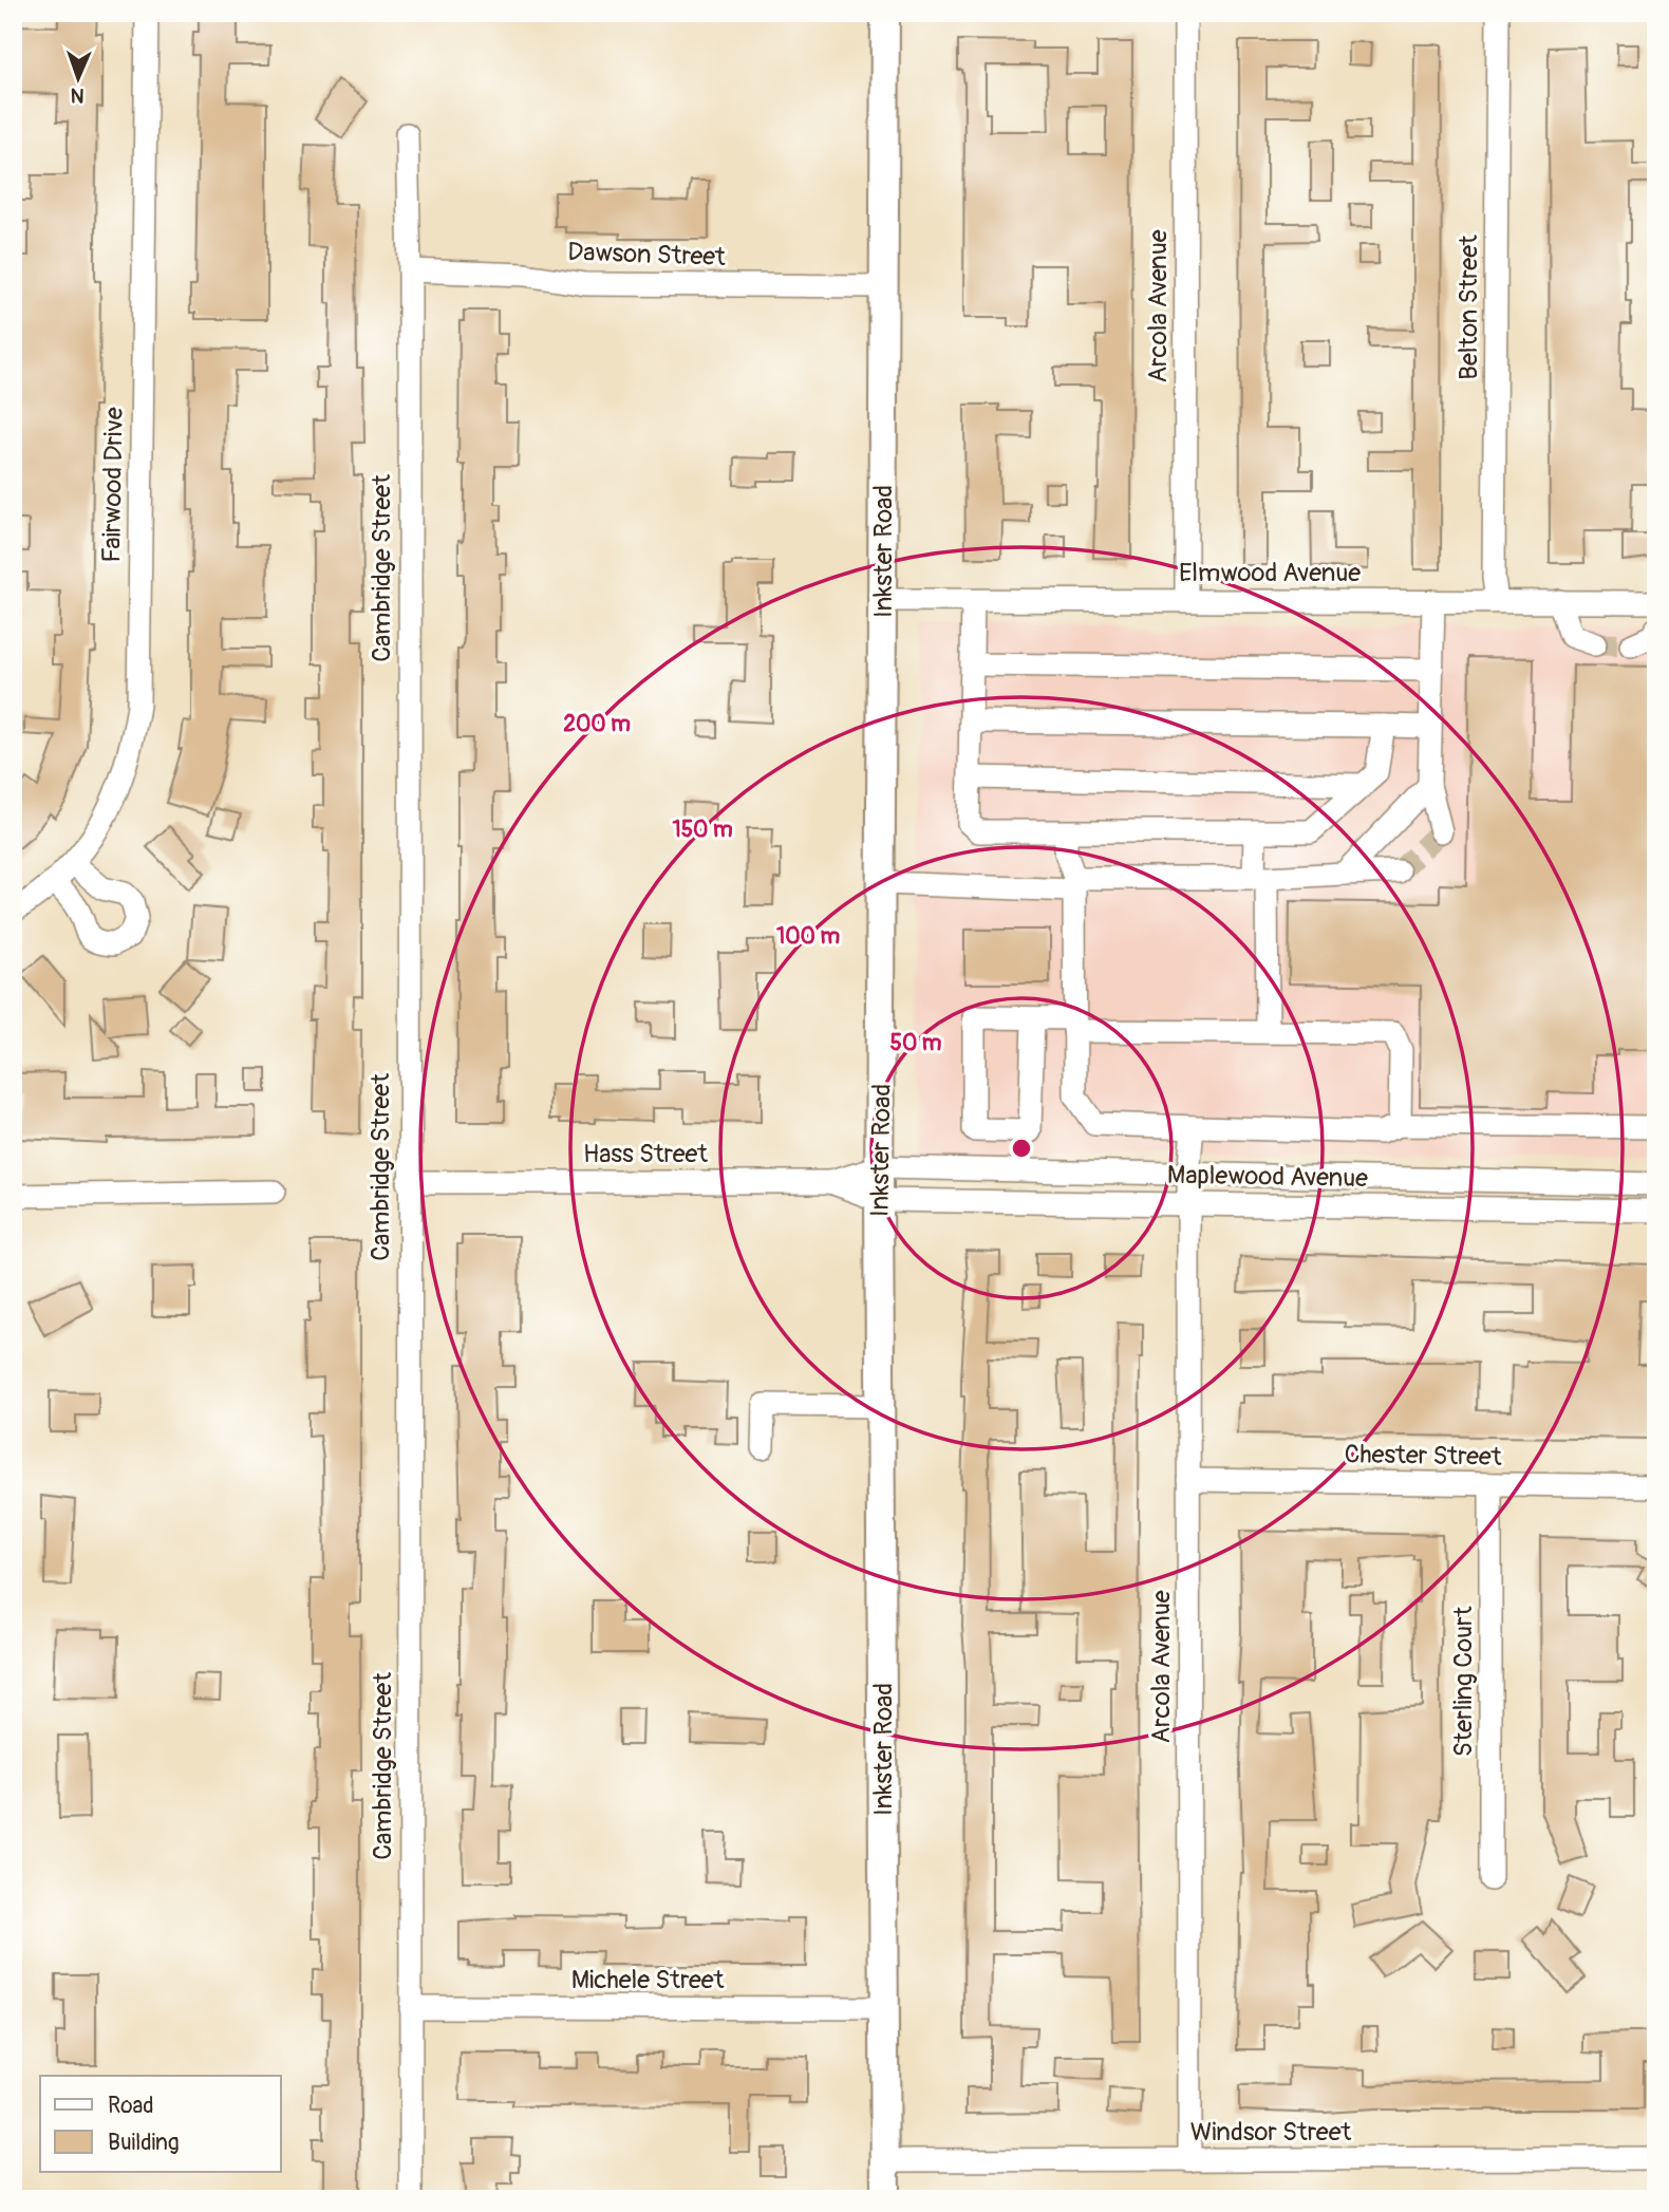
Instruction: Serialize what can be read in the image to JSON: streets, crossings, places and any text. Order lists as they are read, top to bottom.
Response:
{
  "streets": {
    "main road": ["Inkster Road"],
    "street": [
      "Dawson Street",
      "Arcola Avenue",
      "Belton Street",
      "Fairwood Drive",
      "Cambridge Street",
      "Elmwood Avenue",
      "Hass Street",
      "Maplewood Avenue",
      "Chester Street",
      "Sterling Court",
      "Michele Street",
      "Windsor Street"
    ]
  },
  "crossings": [
    ["Dawson Street", "Inkster Road"],
    ["Dawson Street", "Cambridge Street"],
    ["Arcola Avenue", "Elmwood Avenue"],
    ["Arcola Avenue", "Maplewood Avenue"],
    ["Arcola Avenue", "Chester Street"],
    ["Arcola Avenue", "Windsor Street"],
    ["Belton Street", "Elmwood Avenue"],
    ["Inkster Road", "Elmwood Avenue"],
    ["Inkster Road", "Hass Street"],
    ["Inkster Road", "Maplewood Avenue"],
    ["Inkster Road", "Michele Street"],
    ["Inkster Road", "Windsor Street"],
    ["Cambridge Street", "Hass Street"],
    ["Cambridge Street", "Michele Street"],
    ["Hass Street", "Maplewood Avenue"],
    ["Chester Street", "Sterling Court"]
  ],
  "legend": ["Road", "Building"],
  "north": "bottom",
  "rings": [
    "200 m",
    "150 m",
    "100 m",
    "50 m"
  ]
}
